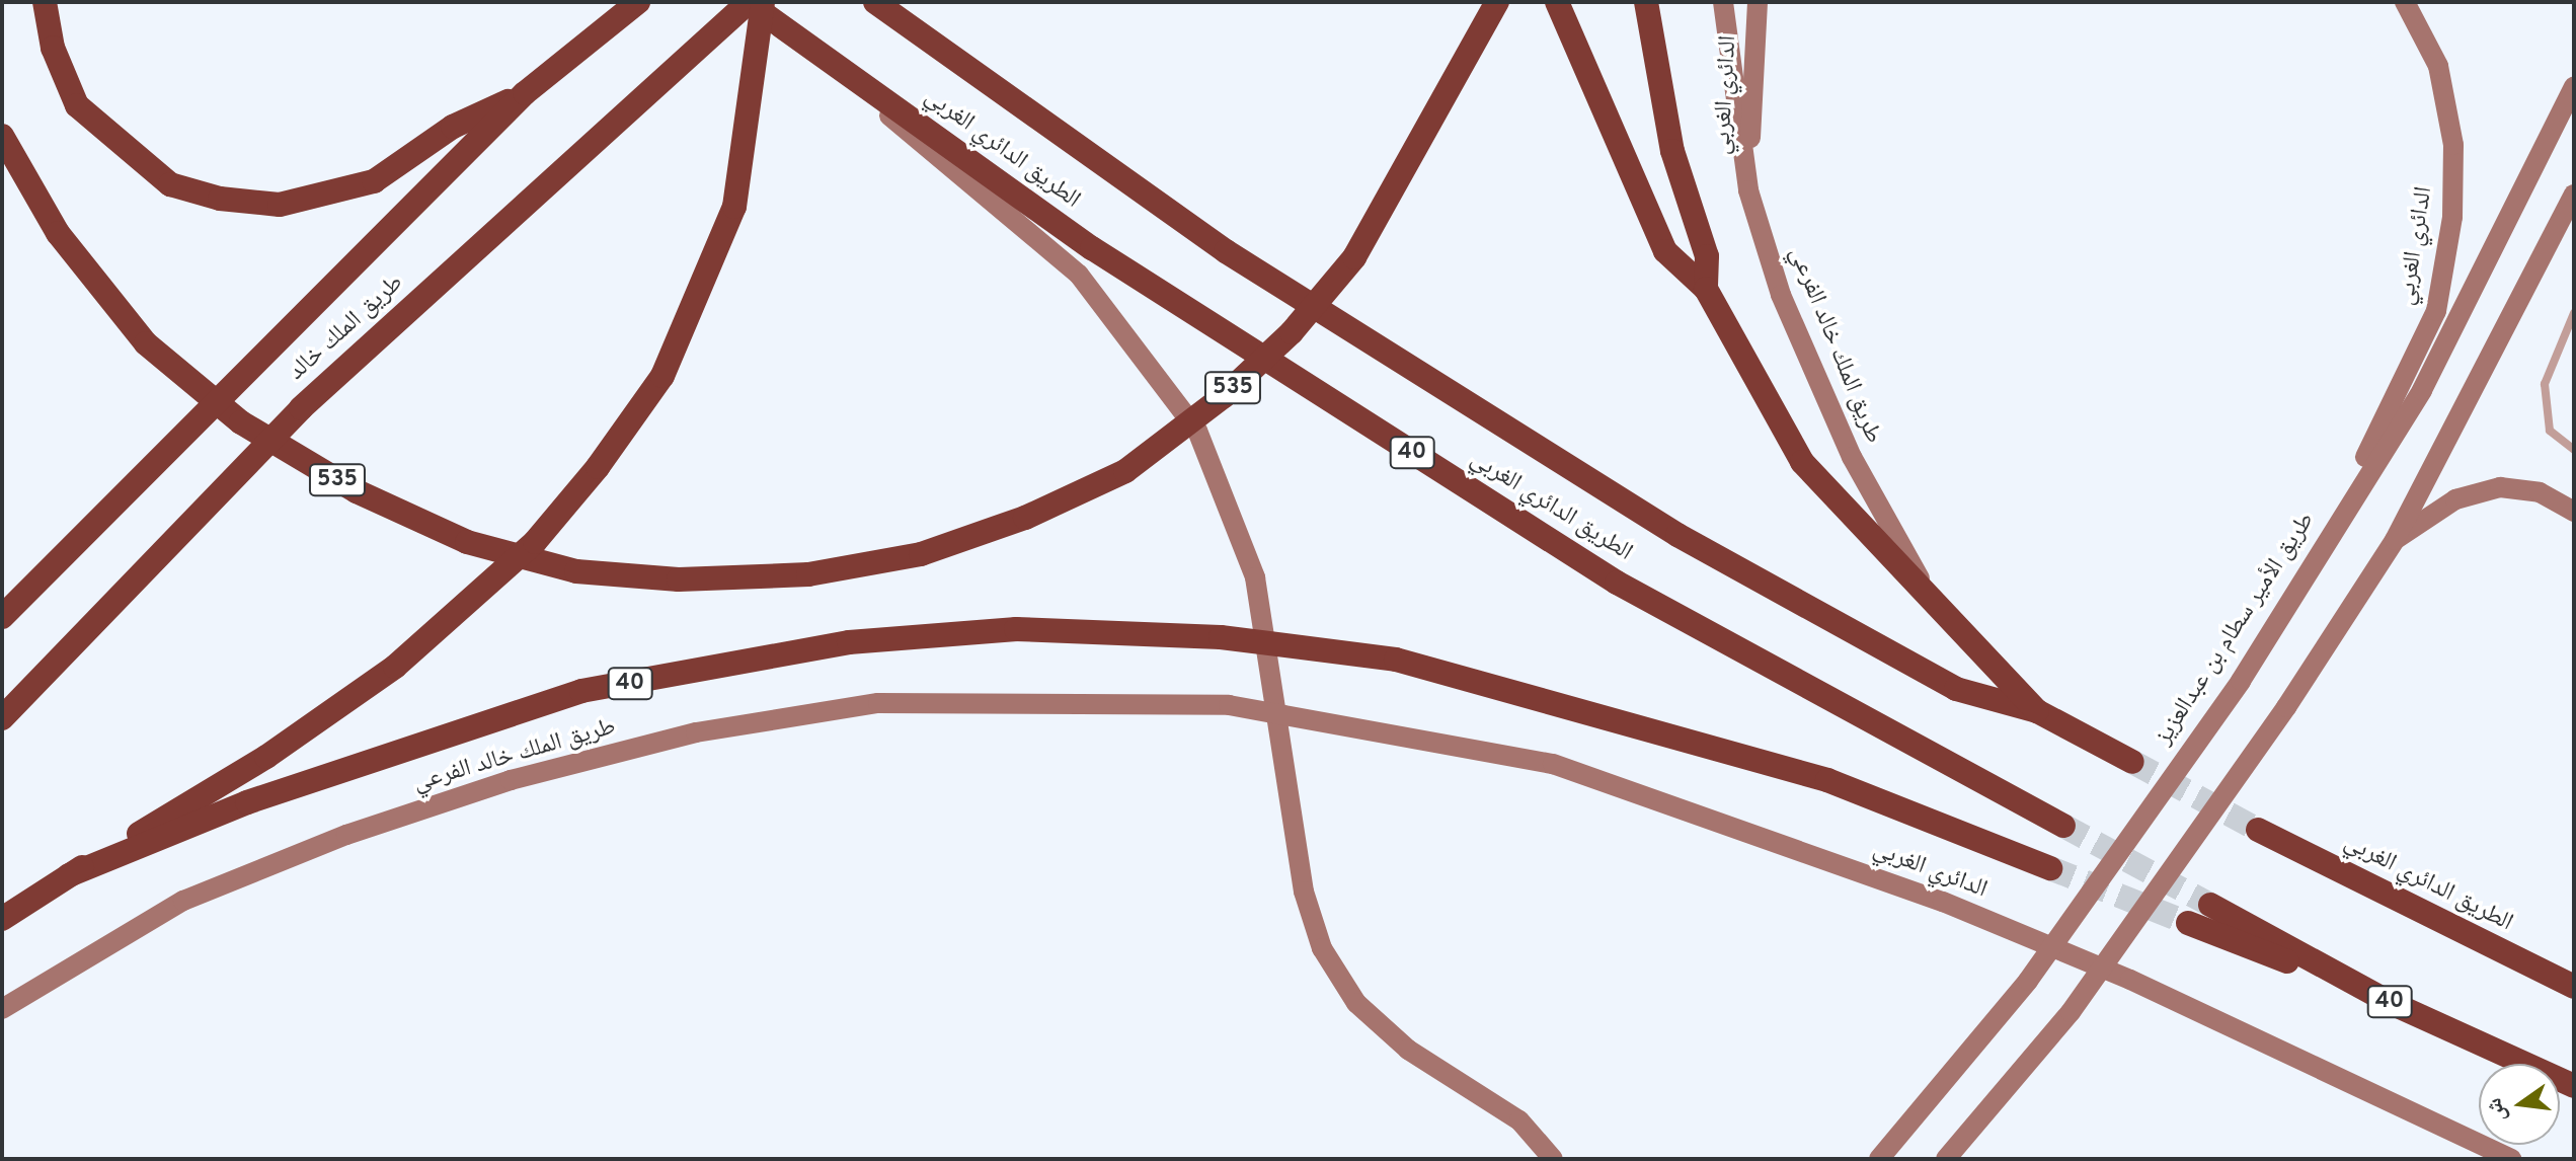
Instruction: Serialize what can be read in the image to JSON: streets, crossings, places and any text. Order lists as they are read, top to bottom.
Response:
{
  "streets": {
    "highway": [
      "الطريق الدائري الغربي",
      "طريق الملك خالد",
      "535",
      "40"
    ],
    "street": ["الدائري الغربي", "طريق الملك خالد الفرعي", "طريق الأمير سطام بن عبدالعزيز"]
  },
  "crossings": [
    ["الدائري الغربي", "طريق الملك خالد الفرعي"],
    ["الدائري الغربي", "طريق الأمير سطام بن عبدالعزيز"],
    ["الطريق الدائري الغربي", "40"],
    ["طريق الملك خالد", "40"]
  ],
  "north": "left"
}
